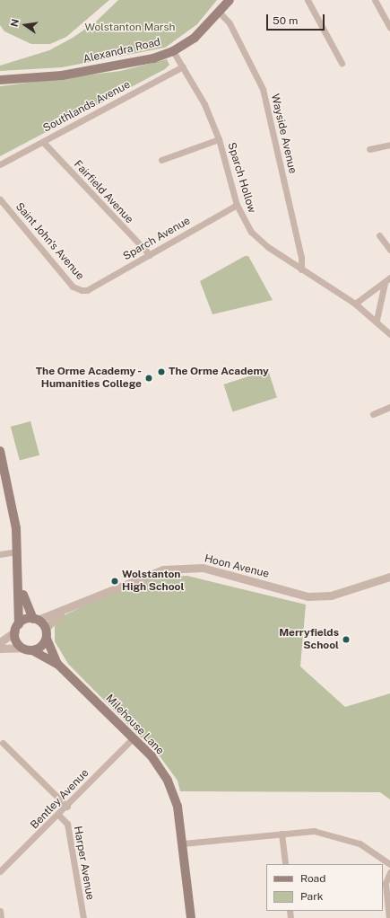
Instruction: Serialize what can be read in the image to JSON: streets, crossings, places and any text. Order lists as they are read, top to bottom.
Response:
{
  "streets": {
    "main road": ["Alexandra Road", "Milehouse Lane"],
    "street": [
      "Southlands Avenue",
      "Wayside Avenue",
      "Sparch Hollow",
      "Fairfield Avenue",
      "Sparch Avenue",
      "Saint John's Avenue",
      "Hoon Avenue",
      "Bentley Avenue",
      "Harper Avenue"
    ]
  },
  "crossings": [
    ["Alexandra Road", "Wayside Avenue"],
    ["Alexandra Road", "Sparch Hollow"],
    ["Southlands Avenue", "Sparch Hollow"],
    ["Southlands Avenue", "Fairfield Avenue"],
    ["Wayside Avenue", "Sparch Hollow"],
    ["Sparch Hollow", "Sparch Avenue"],
    ["Fairfield Avenue", "Sparch Avenue"],
    ["Sparch Avenue", "Saint John's Avenue"],
    ["Hoon Avenue", "Milehouse Lane"],
    ["Milehouse Lane", "Bentley Avenue"],
    ["Bentley Avenue", "Harper Avenue"]
  ],
  "parks": ["Wolstanton Marsh"],
  "places": [
    "The Orme Academy",
    "The Orme Academy - Humanities College",
    "Wolstanton High School",
    "Merryfields School"
  ],
  "legend": ["Road", "Park"],
  "scale_bar": "50 m",
  "north": "left"
}
